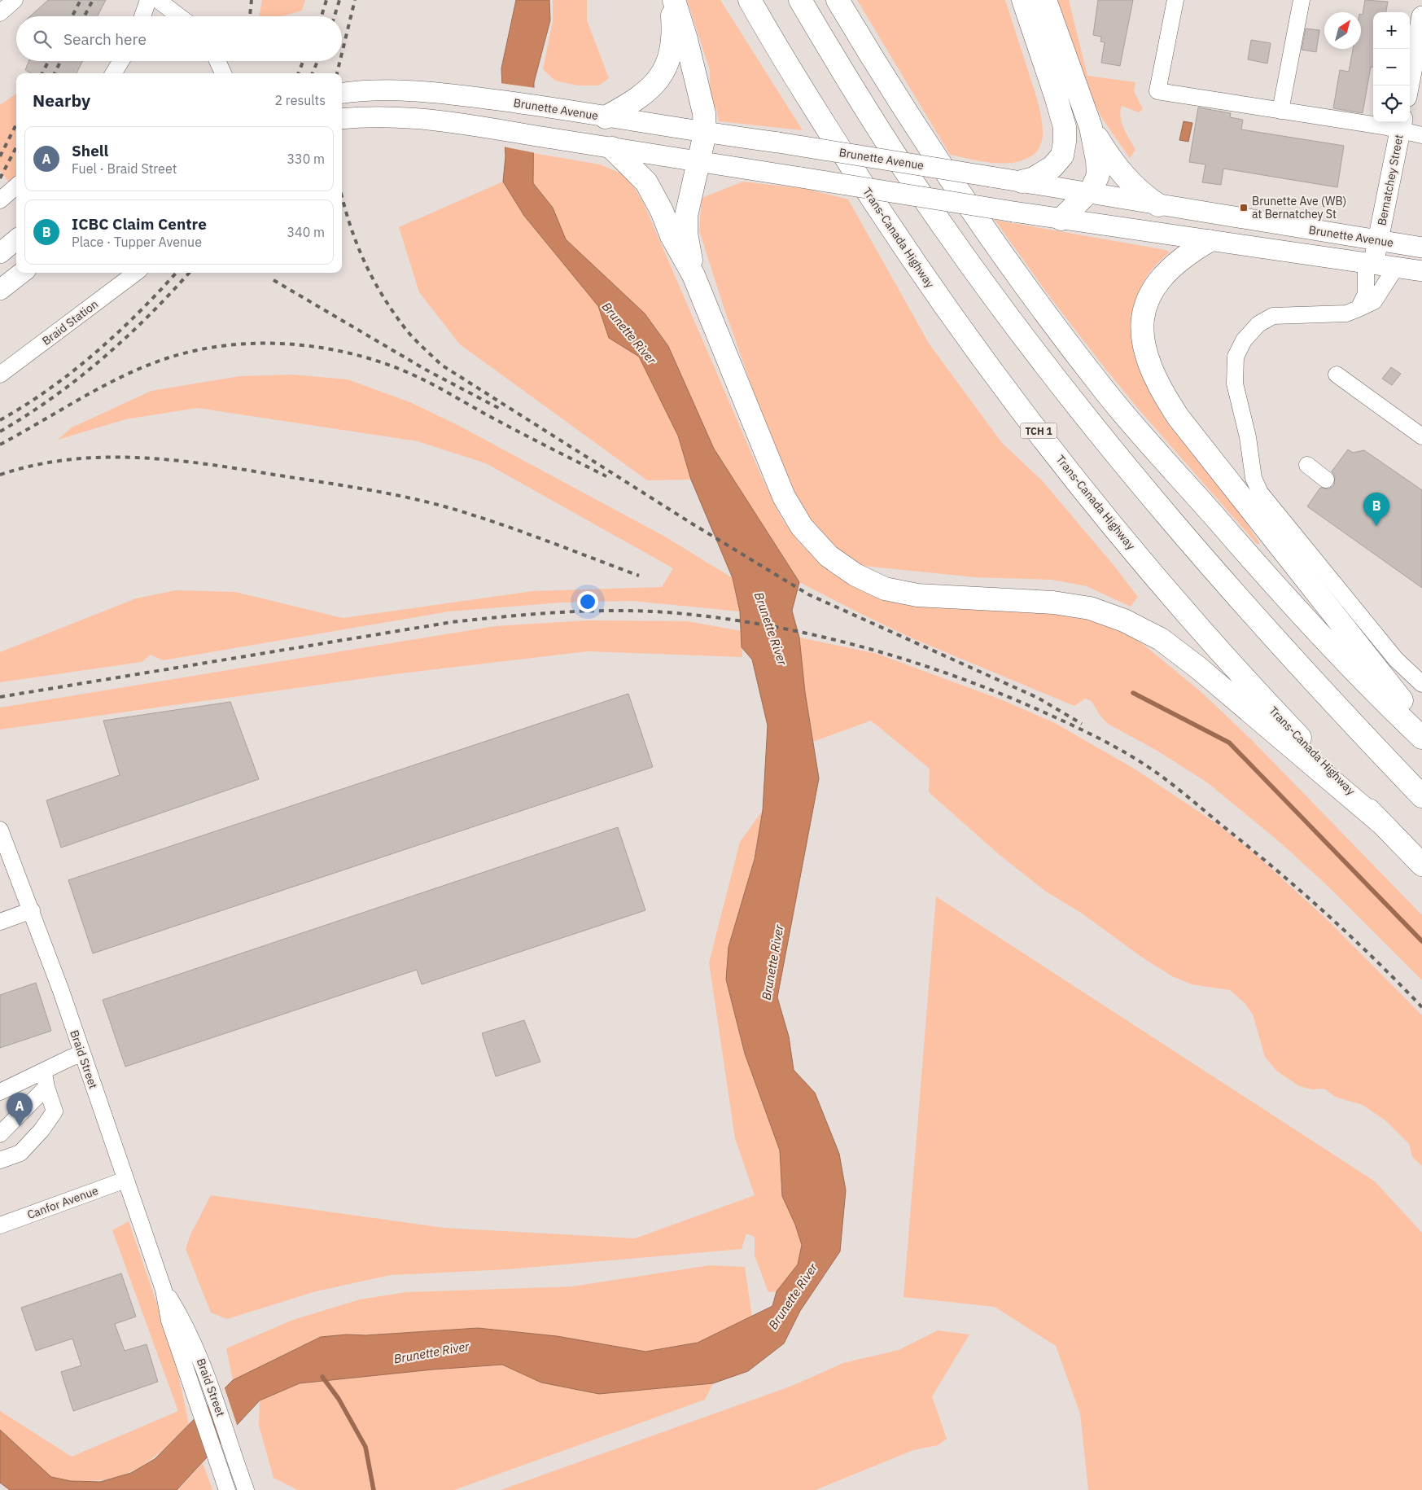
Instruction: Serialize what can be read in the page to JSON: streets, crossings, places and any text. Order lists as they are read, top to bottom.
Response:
{
  "streets": {
    "highway": ["Trans-Canada Highway", "TCH 1"],
    "main road": ["Brunette Avenue", "Bernatchey Street"],
    "street": ["Braid Station", "Braid Street", "Canfor Avenue"]
  },
  "crossings": [
    ["Brunette Avenue", "Bernatchey Street"],
    ["Braid Street", "Canfor Avenue"]
  ],
  "water": ["Brunette River"],
  "places": {
    "transit": ["Brunette Ave (WB) at Bernatchey St"]
  },
  "north": "top right",
  "page": {
    "map_buttons": ["+", "−"],
    "search": "Search here",
    "heading": ["Nearby", "2 results"],
    "list": [
      {
        "mark": "A",
        "name": "Shell",
        "note": "Fuel · Braid Street",
        "value": "330 m"
      },
      {
        "mark": "B",
        "name": "ICBC Claim Centre",
        "note": "Place · Tupper Avenue",
        "value": "340 m"
      }
    ],
    "pins": ["B", "A"]
  }
}
